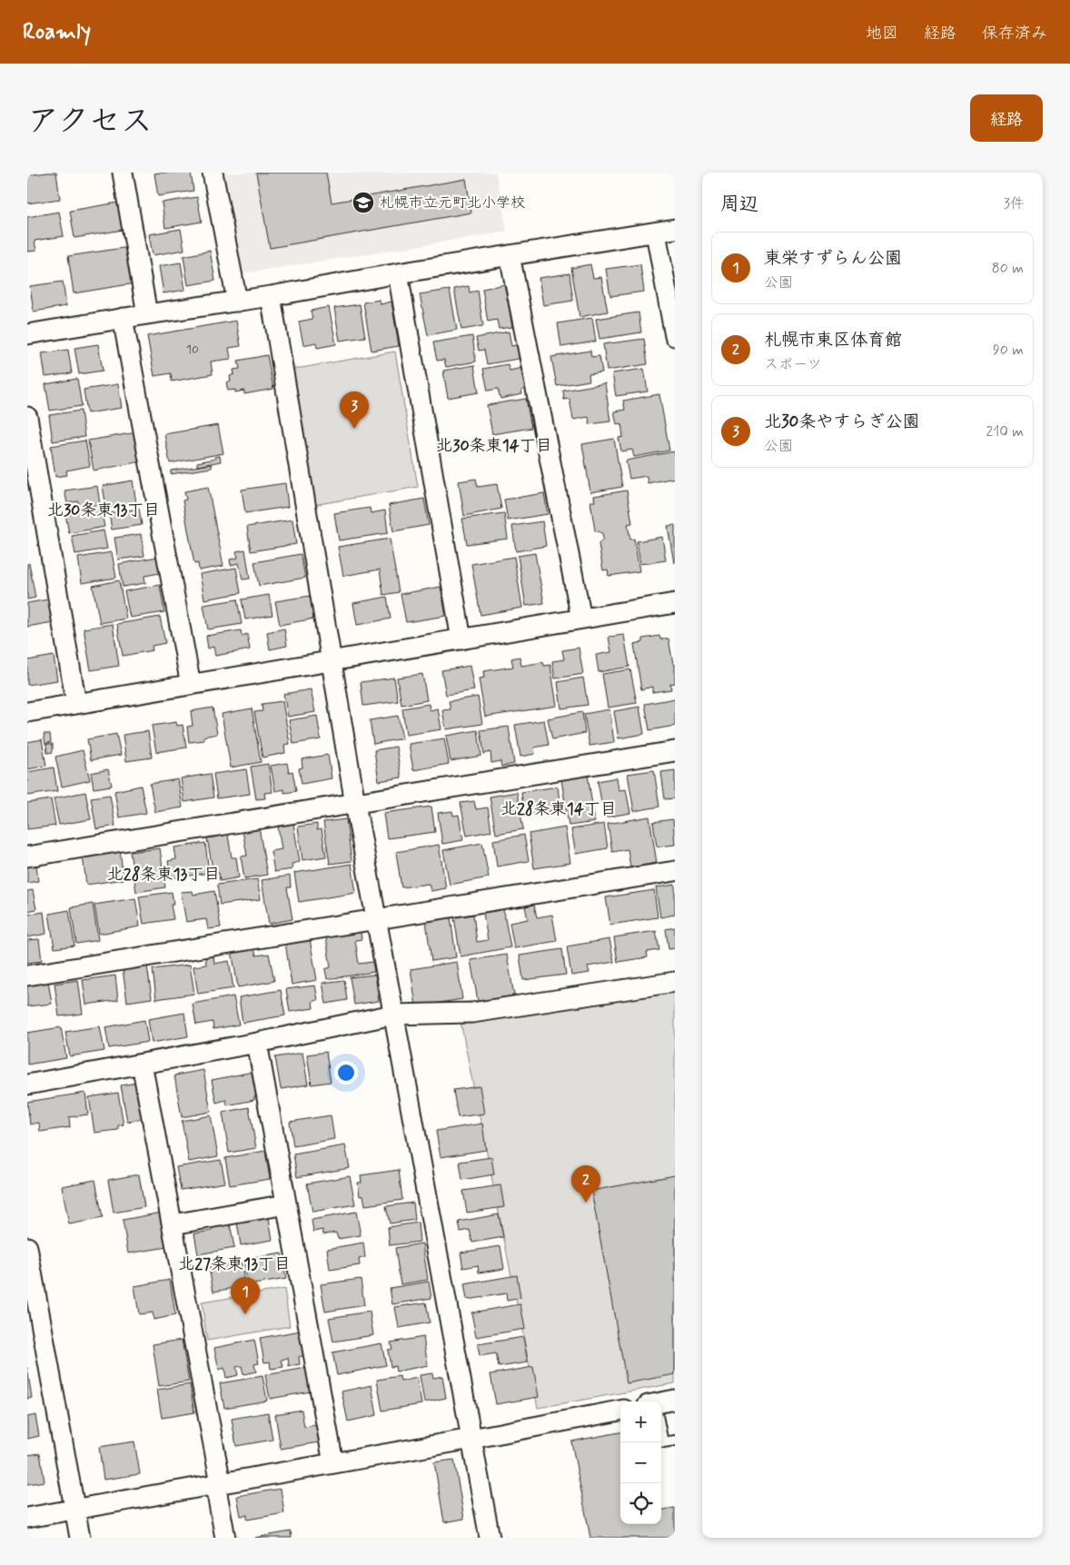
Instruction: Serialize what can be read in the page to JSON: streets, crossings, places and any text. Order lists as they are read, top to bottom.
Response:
{
  "districts": [
    "北30条東14丁目",
    "北30条東13丁目",
    "北28条東14丁目",
    "北28条東13丁目",
    "北27条東13丁目"
  ],
  "places": {
    "school or university": ["札幌市立元町北小学校"]
  },
  "house_numbers": ["10"],
  "page": {
    "header": "Roamly",
    "nav": ["地図", "経路", "保存済み"],
    "title": "アクセス",
    "buttons": "経路",
    "heading": ["周辺", "3件"],
    "list": [
      {
        "mark": "1",
        "name": "東栄すずらん公園",
        "note": "公園",
        "value": "80 m"
      },
      {
        "mark": "2",
        "name": "札幌市東区体育館",
        "note": "スポーツ",
        "value": "90 m"
      },
      {
        "mark": "3",
        "name": "北30条やすらぎ公園",
        "note": "公園",
        "value": "210 m"
      }
    ],
    "pins": ["3", "2", "1"],
    "map_buttons": ["+", "−"]
  }
}
